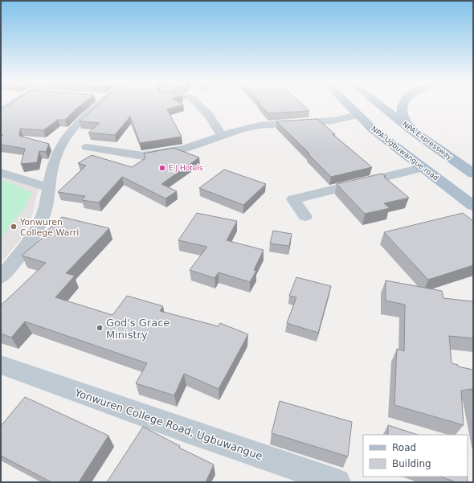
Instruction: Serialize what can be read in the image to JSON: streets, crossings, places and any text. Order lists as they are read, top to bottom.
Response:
{
  "streets": {
    "main road": ["NPA Expressway", "NPA-Ugbuwangue road"],
    "street": ["Yonwuren College Road, Ugbuwangue"]
  },
  "places": ["E J Hotels", "Yonwuren College Warri", "God's Grace Ministry"],
  "legend": ["Road", "Building"]
}
